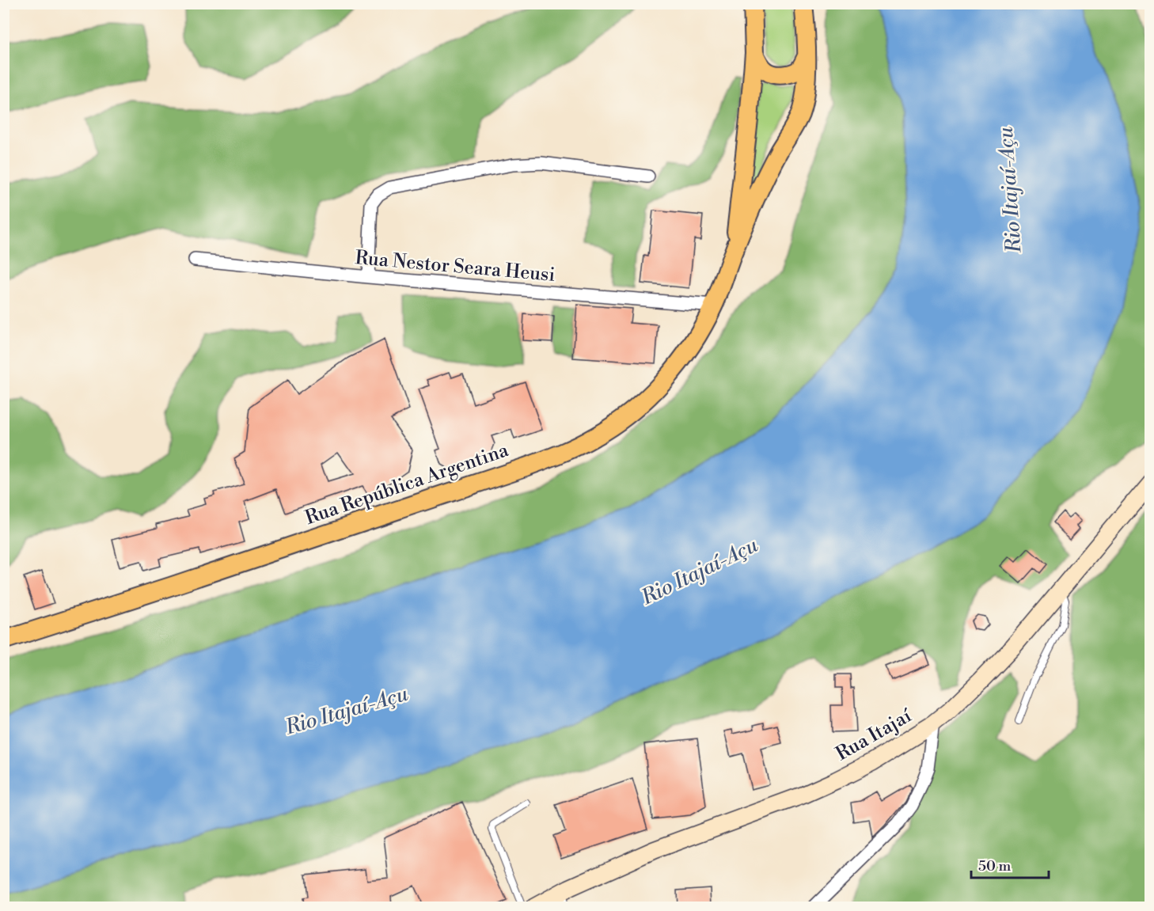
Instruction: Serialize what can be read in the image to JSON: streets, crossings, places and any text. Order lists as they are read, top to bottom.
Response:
{
  "streets": {
    "main road": ["Rua República Argentina", "Rua Itajaí"],
    "street": ["Rua Nestor Seara Heusi"]
  },
  "crossings": [
    ["Rua Nestor Seara Heusi", "Rua República Argentina"]
  ],
  "water": ["Rio Itajaí-Açu"],
  "scale_bar": "50 m"
}
